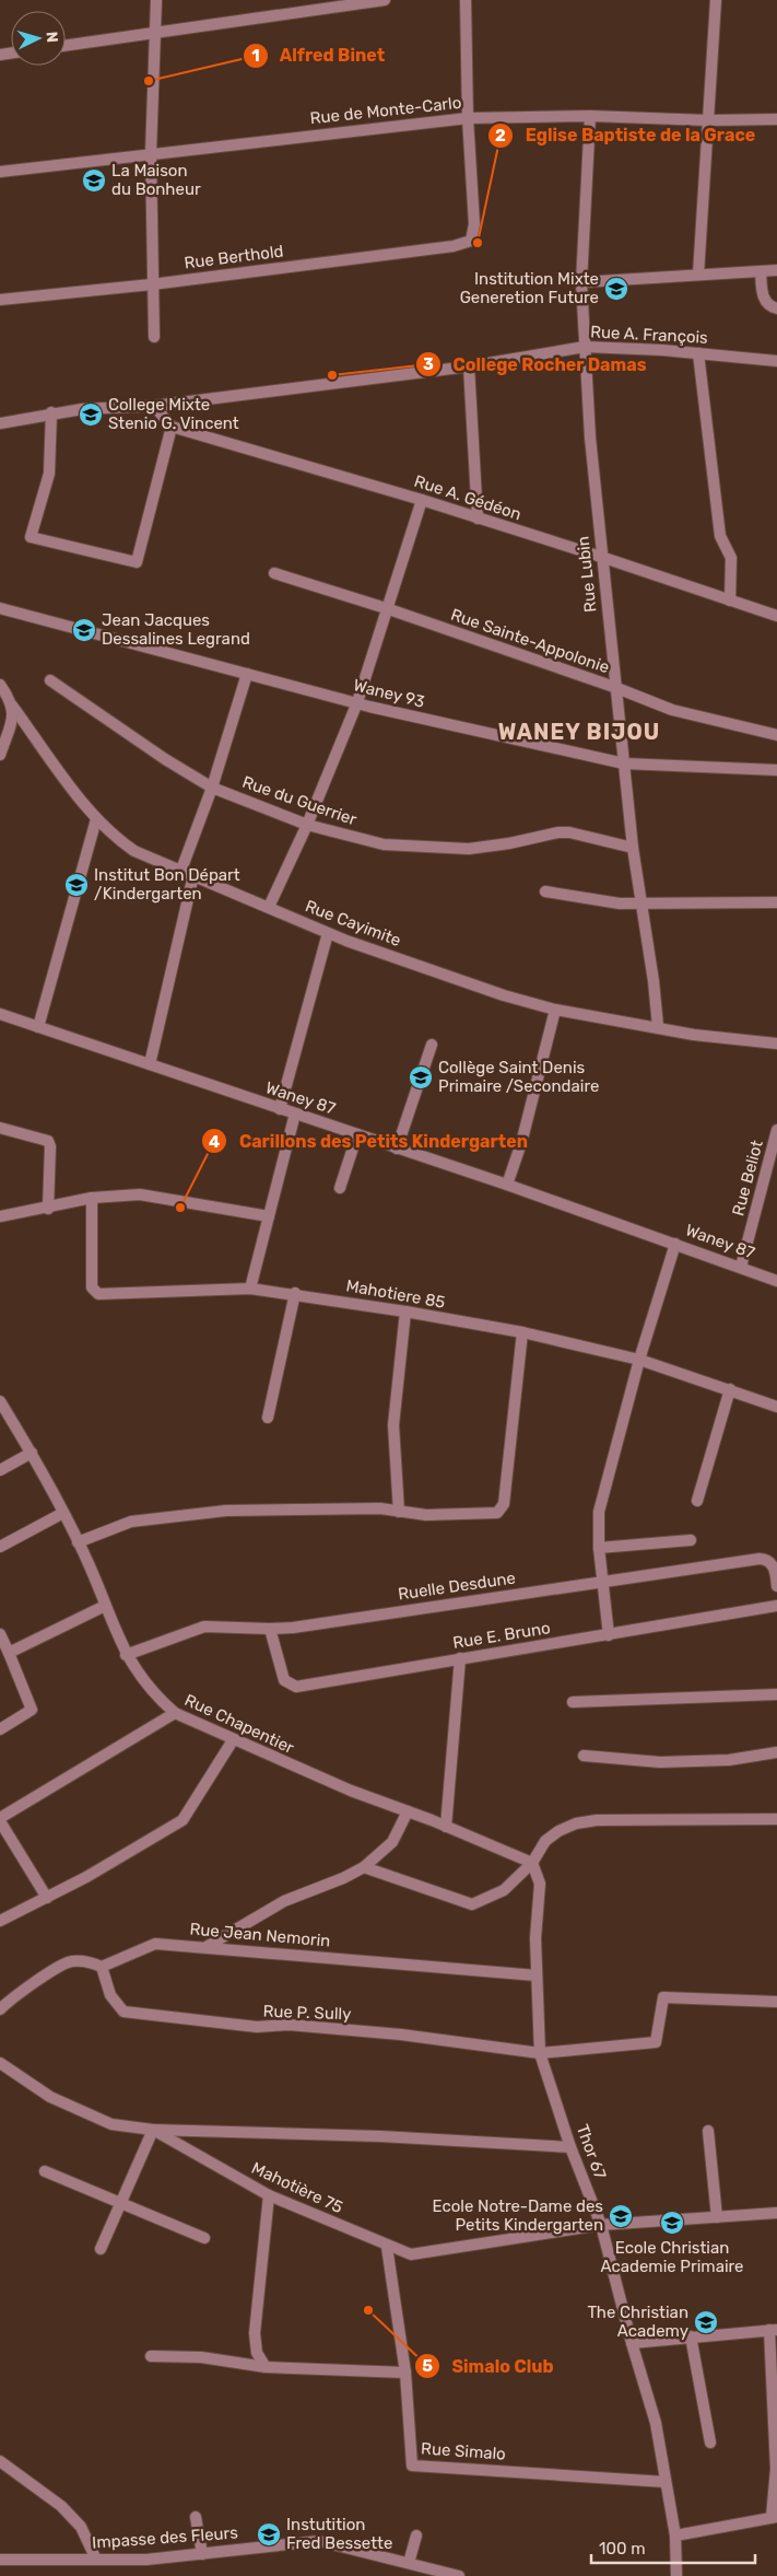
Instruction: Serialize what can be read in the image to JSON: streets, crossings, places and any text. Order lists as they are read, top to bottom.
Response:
{
  "streets": {
    "street": [
      "Rue de Monte-Carlo",
      "Rue Berthold",
      "Rue A. François",
      "Rue A. Gédéon",
      "Rue Lubin",
      "Rue Sainte-Appolonie",
      "Waney 93",
      "Rue du Guerrier",
      "Rue Cayimite",
      "Waney 87",
      "Rue Beliot",
      "Mahotiere 85",
      "Ruelle Desdune",
      "Rue E. Bruno",
      "Rue Chapentier",
      "Rue Jean Nemorin",
      "Rue P. Sully",
      "Thor 67",
      "Mahotière 75",
      "Rue Simalo",
      "Impasse des Fleurs"
    ]
  },
  "crossings": [
    ["Rue de Monte-Carlo", "Rue Berthold"],
    ["Rue de Monte-Carlo", "Rue Lubin"],
    ["Rue A. François", "Rue Lubin"],
    ["Rue A. Gédéon", "Rue Lubin"],
    ["Rue Lubin", "Rue Sainte-Appolonie"],
    ["Rue Lubin", "Waney 93"],
    ["Rue Lubin", "Rue du Guerrier"],
    ["Rue Lubin", "Rue Cayimite"],
    ["Waney 87", "Rue Beliot"],
    ["Ruelle Desdune", "Rue E. Bruno"],
    ["Ruelle Desdune", "Rue Chapentier"],
    ["Rue Chapentier", "Thor 67"],
    ["Rue Jean Nemorin", "Rue P. Sully"],
    ["Rue Jean Nemorin", "Thor 67"],
    ["Rue P. Sully", "Thor 67"],
    ["Thor 67", "Mahotière 75"],
    ["Thor 67", "Rue Simalo"],
    ["Mahotière 75", "Rue Simalo"]
  ],
  "districts": ["WANEY BIJOU"],
  "places": {
    "other": [
      "Alfred Binet",
      "Eglise Baptiste de la Grace",
      "College Rocher Damas",
      "Carillons des Petits Kindergarten",
      "Simalo Club"
    ],
    "school or university": [
      "La Maison du Bonheur",
      "Institution Mixte Generetion Future",
      "College Mixte Stenio G. Vincent",
      "Jean Jacques Dessalines Legrand",
      "Institut Bon Départ /Kindergarten",
      "Collège Saint Denis Primaire /Secondaire",
      "Ecole Notre-Dame des Petits Kindergarten",
      "Ecole Christian Academie Primaire",
      "The Christian Academy",
      "Instutition Fred Bessette"
    ]
  },
  "scale_bar": "100 m",
  "north": "right"
}
